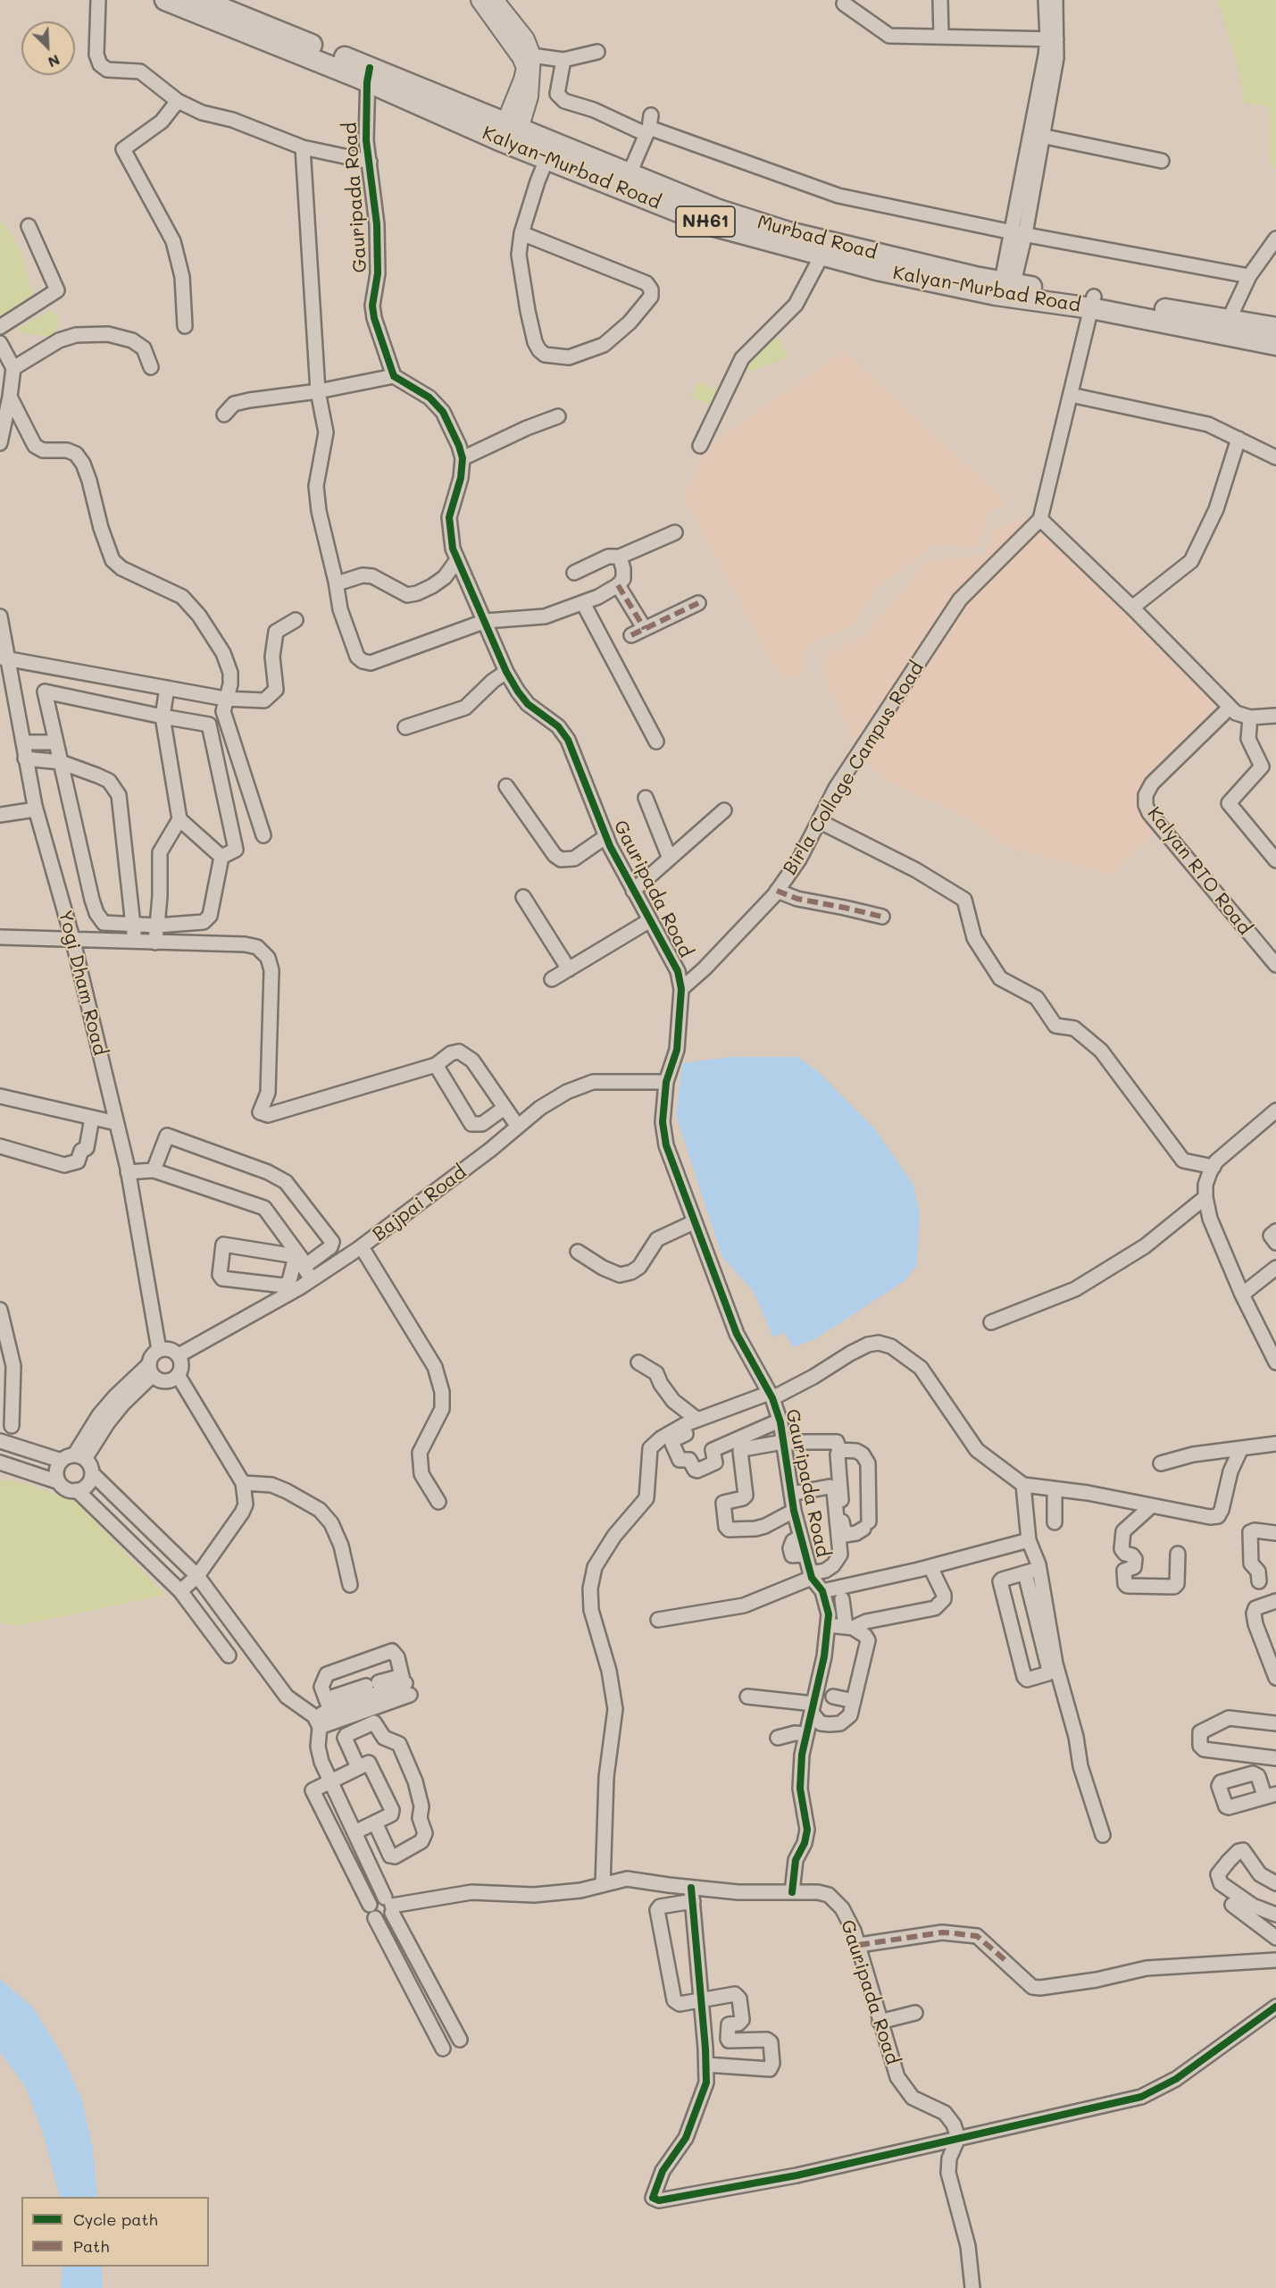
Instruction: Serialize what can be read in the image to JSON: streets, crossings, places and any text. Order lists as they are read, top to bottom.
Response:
{
  "streets": {
    "highway": ["Kalyan-Murbad Road", "NH61", "Murbad Road"],
    "street": [
      "Gauripada Road",
      "Birla Collage Campus Road",
      "Kalyan RTO Road",
      "Yogi Dham Road",
      "Bajpai Road"
    ]
  },
  "crossings": [
    ["Kalyan-Murbad Road", "Gauripada Road"],
    ["Kalyan-Murbad Road", "NH61"],
    ["Kalyan-Murbad Road", "Murbad Road"],
    ["Gauripada Road", "NH61"],
    ["Gauripada Road", "Birla Collage Campus Road"],
    ["Gauripada Road", "Bajpai Road"],
    ["Yogi Dham Road", "Bajpai Road"]
  ],
  "legend": ["Cycle path", "Path"],
  "north": "bottom right"
}
